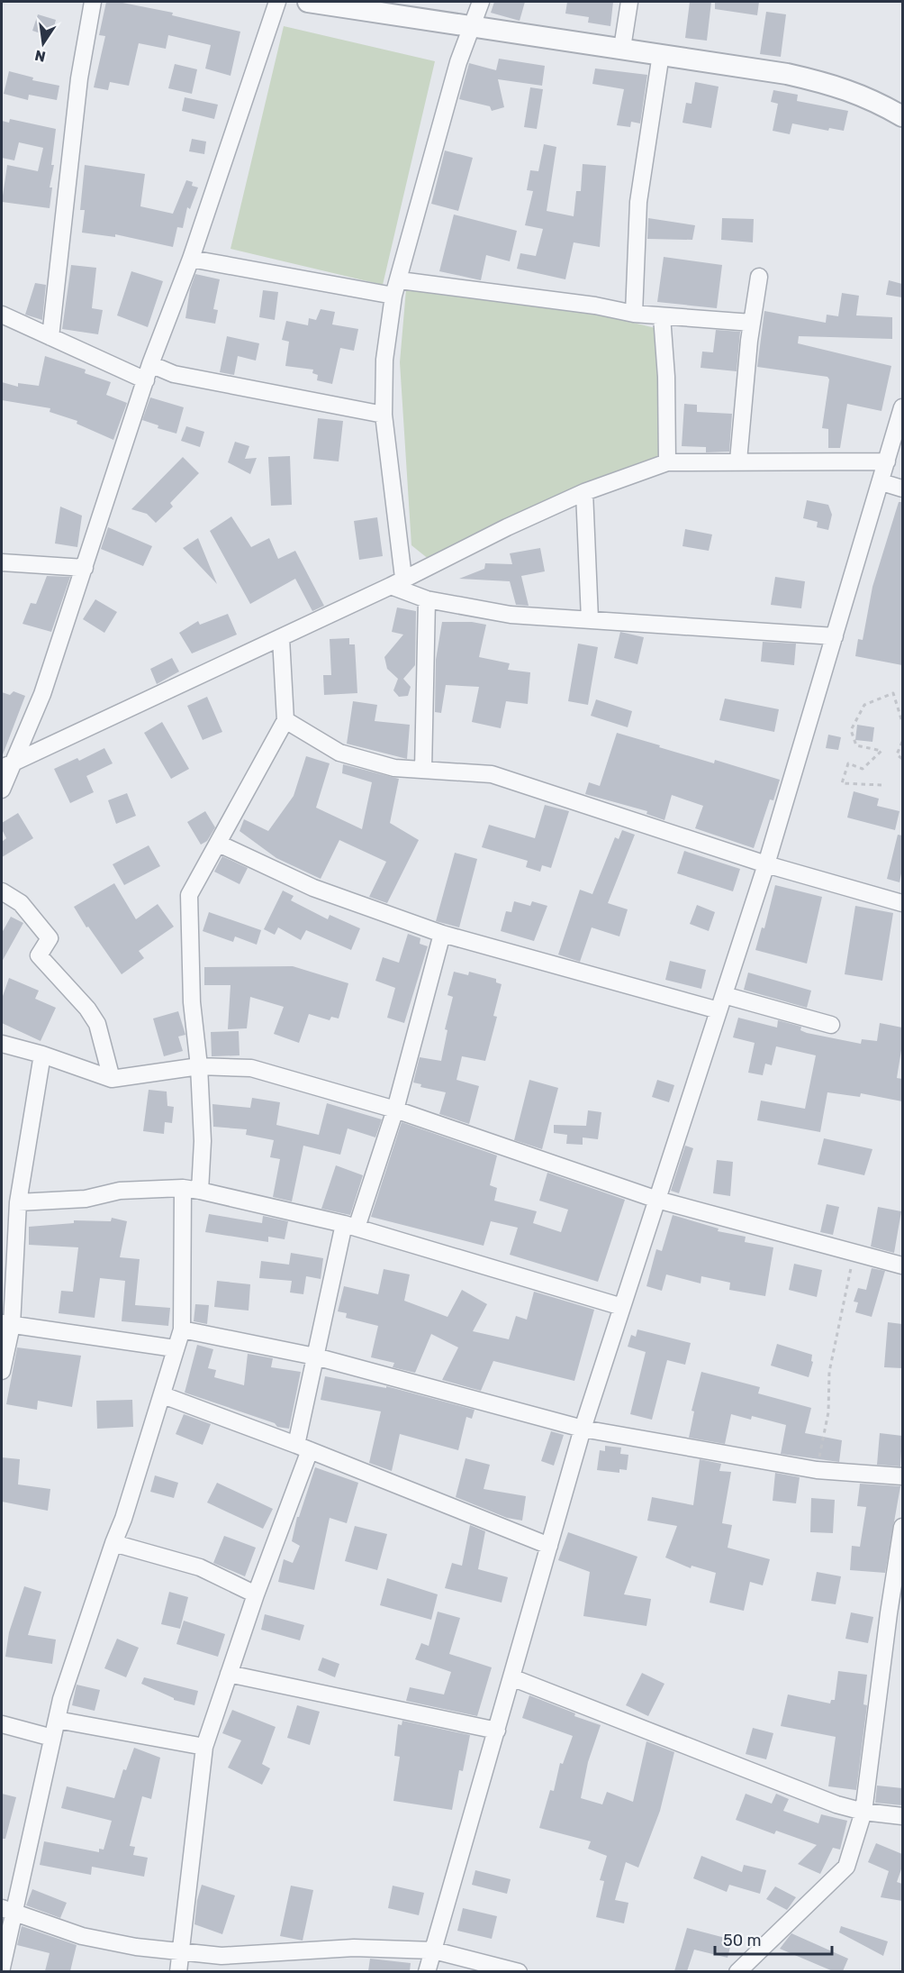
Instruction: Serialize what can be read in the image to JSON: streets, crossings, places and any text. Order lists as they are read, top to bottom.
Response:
{
  "scale_bar": "50 m",
  "north": "bottom"
}
